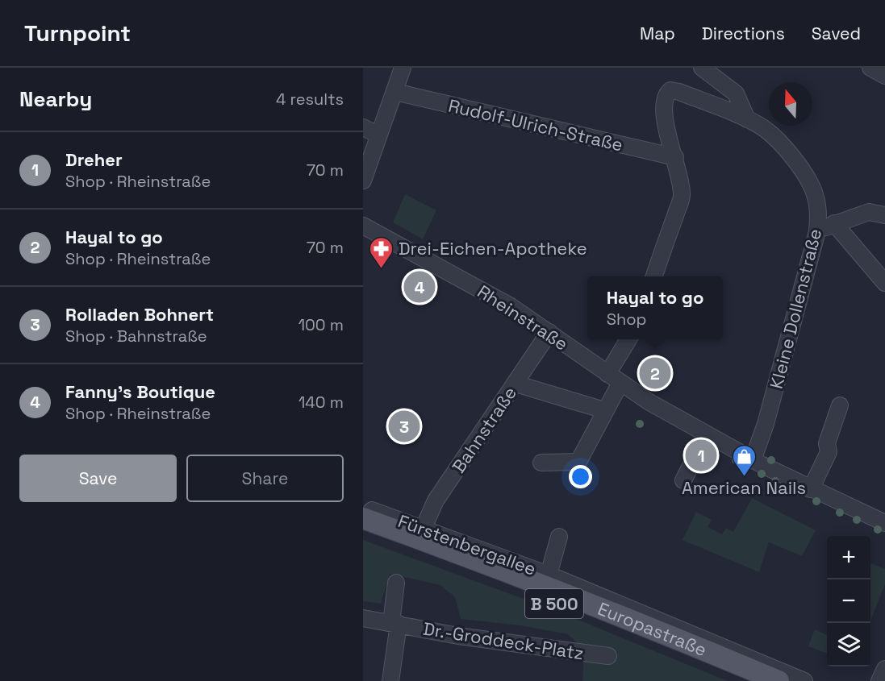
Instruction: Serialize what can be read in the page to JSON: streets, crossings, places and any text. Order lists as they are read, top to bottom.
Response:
{
  "streets": {
    "main road": ["B 500", "Europastraße"],
    "street": [
      "Rudolf-Ulrich-Straße",
      "Kleine Dollenstraße",
      "Rheinstraße",
      "Bahnstraße",
      "Fürstenbergallee",
      "Dr.-Groddeck-Platz"
    ]
  },
  "crossings": [
    ["Rudolf-Ulrich-Straße", "Kleine Dollenstraße"],
    ["Kleine Dollenstraße", "Rheinstraße"],
    ["Rheinstraße", "Bahnstraße"],
    ["Bahnstraße", "Fürstenbergallee"],
    ["Fürstenbergallee", "Europastraße"]
  ],
  "places": {
    "pharmacy": ["Drei-Eichen-Apotheke"],
    "shop": ["American Nails"]
  },
  "north": "top",
  "page": {
    "header": "Turnpoint",
    "nav": ["Map", "Directions", "Saved"],
    "heading": ["Nearby", "4 results"],
    "list": [
      {
        "mark": "1",
        "name": "Dreher",
        "note": "Shop · Rheinstraße",
        "value": "70 m"
      },
      {
        "mark": "2",
        "name": "Hayal to go",
        "note": "Shop · Rheinstraße",
        "value": "70 m"
      },
      {
        "mark": "3",
        "name": "Rolladen Bohnert",
        "note": "Shop · Bahnstraße",
        "value": "100 m"
      },
      {
        "mark": "4",
        "name": "Fanny's Boutique",
        "note": "Shop · Rheinstraße",
        "value": "140 m"
      }
    ],
    "pins": [
      "4",
      "2",
      "3",
      "1"
    ],
    "popup": ["Hayal to go", "Shop"],
    "buttons": ["Save", "Share"],
    "map_buttons": ["+", "−"]
  }
}
